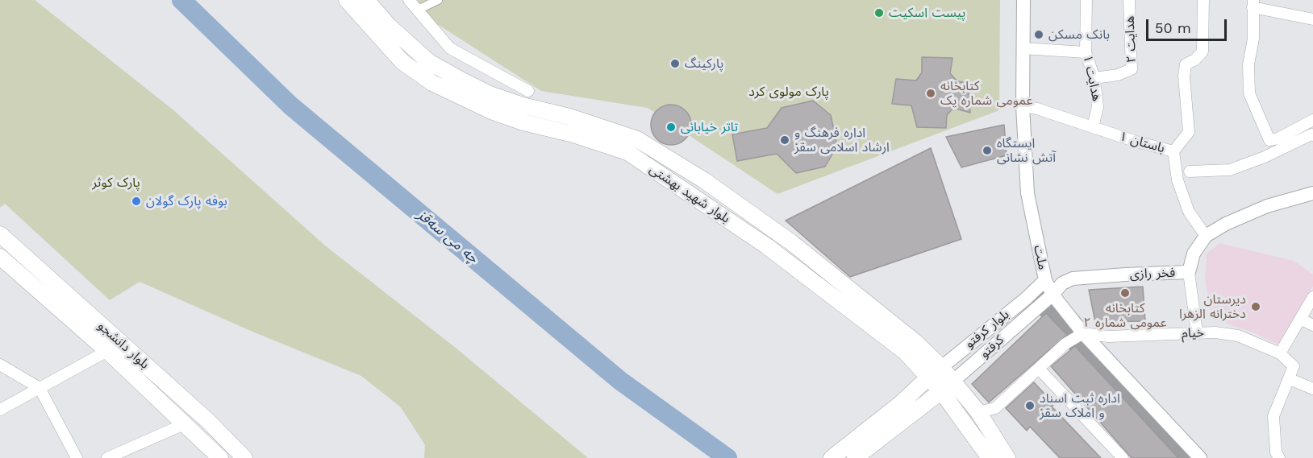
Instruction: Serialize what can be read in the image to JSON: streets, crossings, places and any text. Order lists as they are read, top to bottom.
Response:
{
  "streets": {
    "main road": ["بلوار شهید بهشتی", "بلوار دانشجو"],
    "street": [
      "هدایت ۲",
      "هدایت ۱",
      "باستان ۱",
      "ملت",
      "فخر رازی",
      "بلوار کرفتو",
      "خیام",
      "کرفتو"
    ]
  },
  "crossings": [
    ["هدایت ۲", "هدایت ۱"],
    ["هدایت ۱", "باستان ۱"],
    ["باستان ۱", "ملت"],
    ["باستان ۱", "فخر رازی"],
    ["بلوار شهید بهشتی", "بلوار کرفتو"],
    ["بلوار شهید بهشتی", "کرفتو"],
    ["ملت", "فخر رازی"],
    ["ملت", "بلوار کرفتو"],
    ["ملت", "خیام"],
    ["ملت", "کرفتو"],
    ["فخر رازی", "کرفتو"]
  ],
  "water": ["چە می سەقز"],
  "parks": ["پارک مولوی کرد", "پارک کوثر"],
  "places": [
    "پیست اسکیت",
    "بانک مسکن",
    "پارکینگ",
    "کتابخانه عمومی شماره یک",
    "تاتر خیابانی",
    "اداره فرهنگ و ارشاد اسلامی سقز",
    "ایستگاه آتش نشانی",
    "بوفه پارک گولان",
    "کتابخانه عمومی شماره ۲",
    "دیرستان دخترانه الزهرا",
    "اداره ثبت اسناد و املاک سقز"
  ],
  "scale_bar": "50 m"
}
